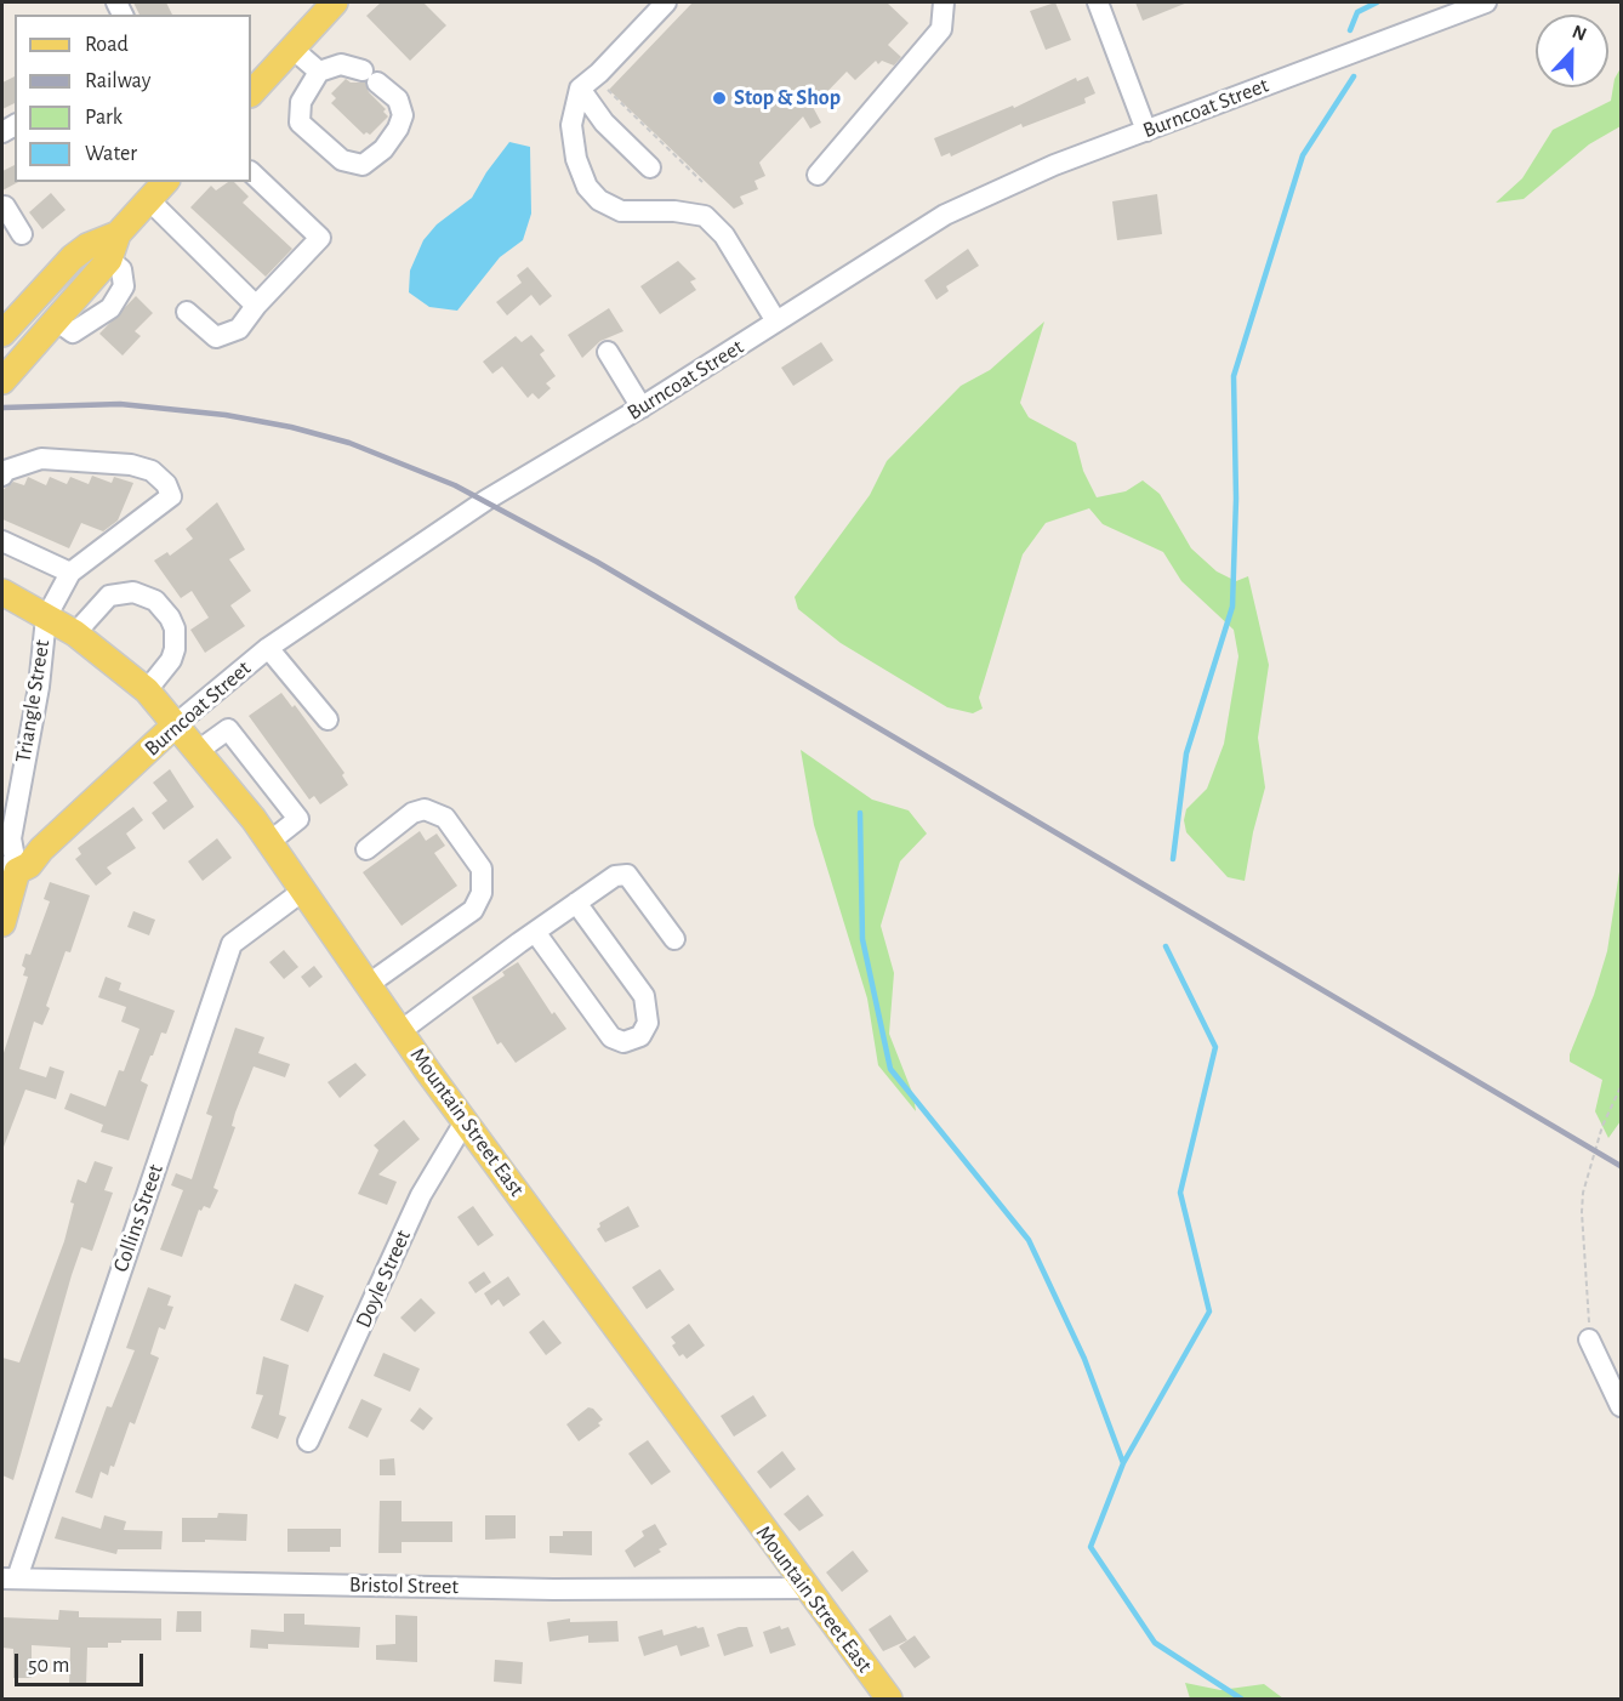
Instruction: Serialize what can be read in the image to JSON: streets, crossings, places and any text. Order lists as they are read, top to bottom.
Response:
{
  "streets": {
    "main road": ["Burncoat Street", "Mountain Street East"],
    "street": [
      "Triangle Street",
      "Collins Street",
      "Doyle Street",
      "Bristol Street"
    ]
  },
  "crossings": [
    ["Burncoat Street", "Triangle Street"],
    ["Burncoat Street", "Mountain Street East"],
    ["Triangle Street", "Mountain Street East"],
    ["Mountain Street East", "Collins Street"],
    ["Mountain Street East", "Doyle Street"],
    ["Mountain Street East", "Bristol Street"],
    ["Collins Street", "Bristol Street"]
  ],
  "places": ["Stop & Shop"],
  "legend": [
    "Road",
    "Railway",
    "Park",
    "Water"
  ],
  "scale_bar": "50 m",
  "north": "top"
}
